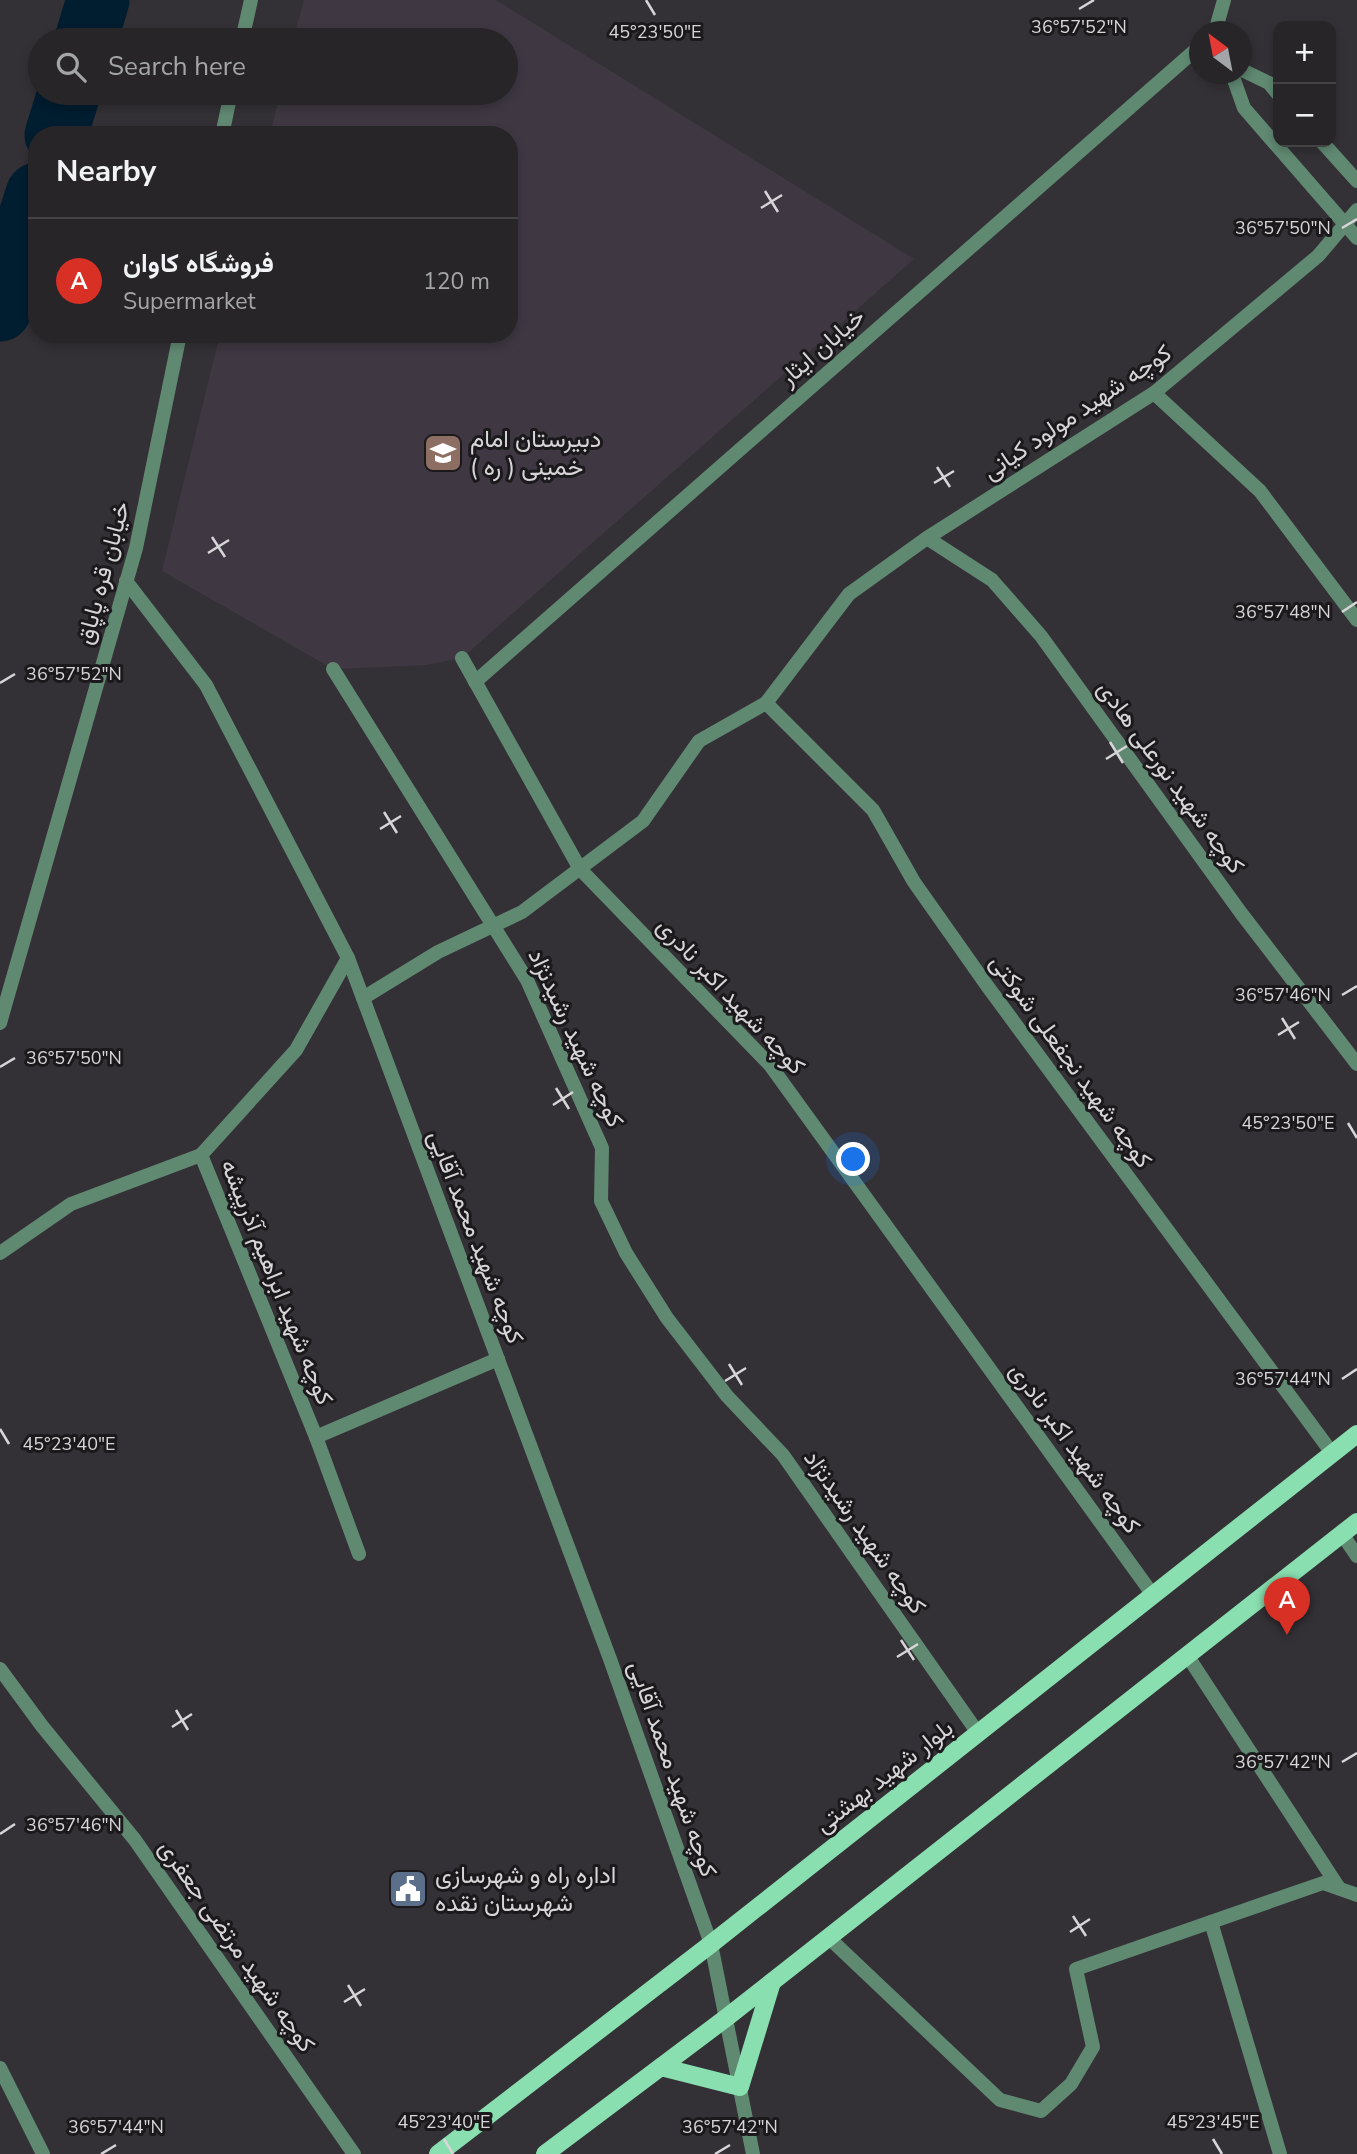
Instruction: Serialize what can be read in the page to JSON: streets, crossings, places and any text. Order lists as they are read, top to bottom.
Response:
{
  "streets": {
    "main road": ["بلوار شهید بهشتی"],
    "street": [
      "خیابان ایثار",
      "کوچه شهید مولود کیانی",
      "خیابان قره پاپاق",
      "کوچه شهید نورعلی هادی",
      "کوچه شهید اکبر نادری",
      "کوچه شهید رشیدنژاد",
      "کوچه شهید نجفعلی شوکتی",
      "کوچه شهید محمد آقایی",
      "کوچه شهید ابراهیم آذرپیشه",
      "کوچه شهید مرتضی جعفری"
    ]
  },
  "crossings": [
    ["خیابان ایثار", "کوچه شهید اکبر نادری"],
    ["کوچه شهید مولود کیانی", "کوچه شهید نورعلی هادی"],
    ["کوچه شهید مولود کیانی", "کوچه شهید اکبر نادری"],
    ["کوچه شهید مولود کیانی", "کوچه شهید رشیدنژاد"],
    ["کوچه شهید مولود کیانی", "کوچه شهید نجفعلی شوکتی"],
    ["کوچه شهید مولود کیانی", "کوچه شهید محمد آقایی"],
    ["خیابان قره پاپاق", "کوچه شهید محمد آقایی"],
    ["کوچه شهید اکبر نادری", "بلوار شهید بهشتی"],
    ["کوچه شهید رشیدنژاد", "بلوار شهید بهشتی"],
    ["کوچه شهید نجفعلی شوکتی", "بلوار شهید بهشتی"],
    ["کوچه شهید محمد آقایی", "کوچه شهید ابراهیم آذرپیشه"],
    ["کوچه شهید محمد آقایی", "بلوار شهید بهشتی"]
  ],
  "places": {
    "school or university": ["دبیرستان امام خمینی ( ره )"],
    "public building": ["اداره راه و شهرسازی شهرستان نقده"]
  },
  "north": "top left",
  "page": {
    "map_buttons": ["+", "−"],
    "search": "Search here",
    "heading": "Nearby",
    "list": [
      {
        "mark": "A",
        "name": "فروشگاه کاوان",
        "note": "Supermarket",
        "value": "120 m"
      }
    ],
    "pins": "A"
  },
  "coordinates": [
    "36°57'52\"N",
    "45°23'50\"E",
    "36°57'50\"N",
    "36°57'48\"N",
    "36°57'46\"N",
    "36°57'44\"N",
    "45°23'40\"E",
    "36°57'42\"N",
    "45°23'45\"E"
  ]
}
